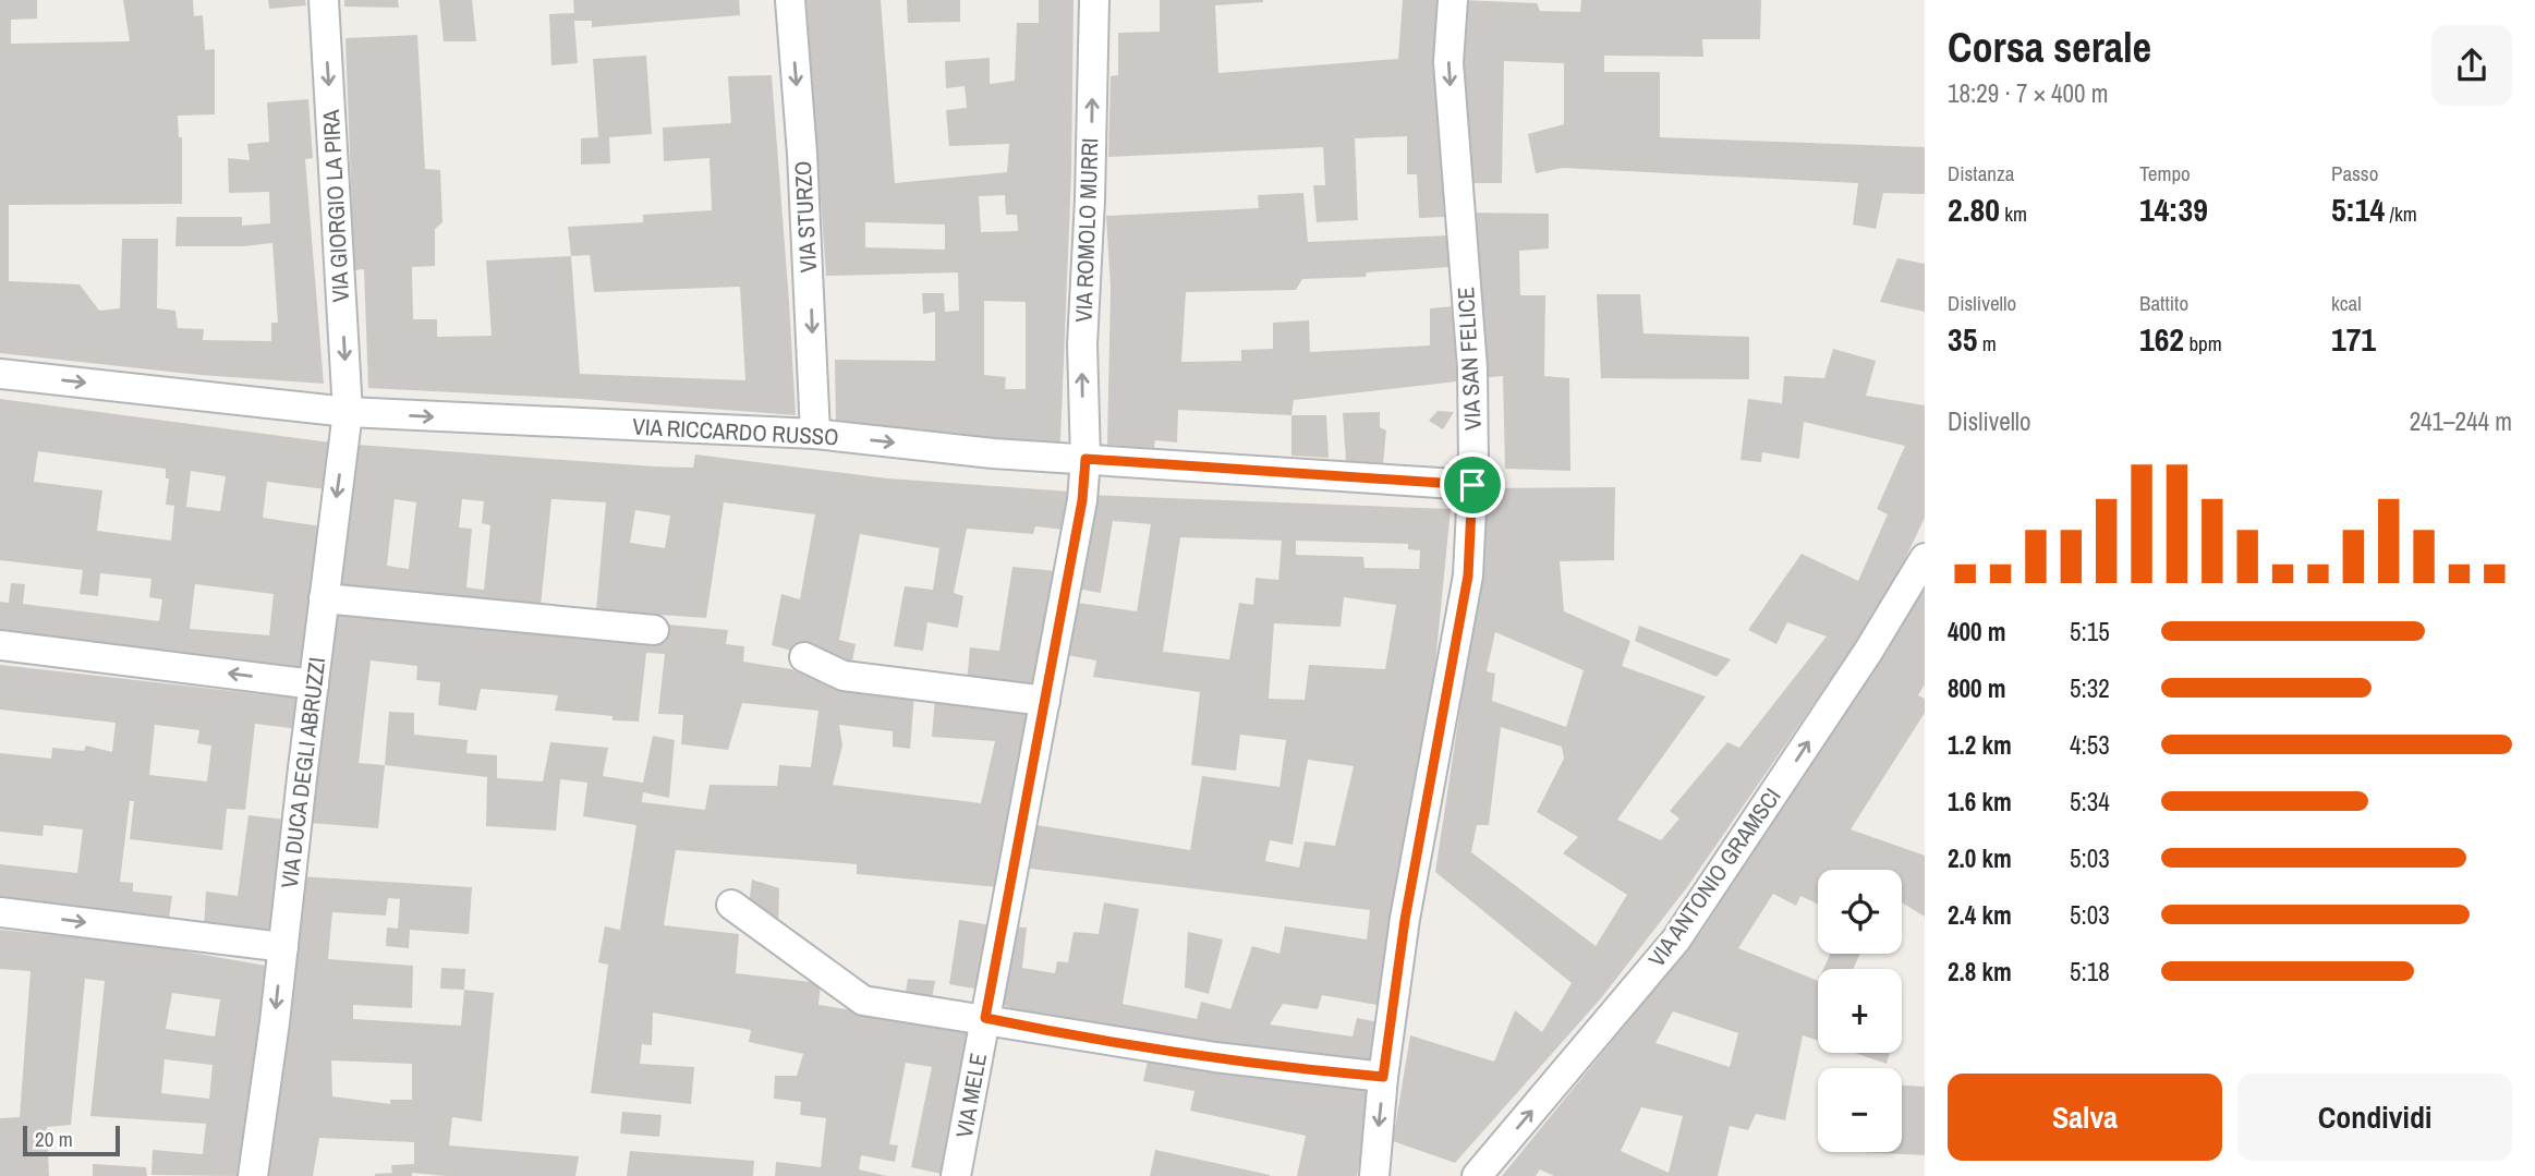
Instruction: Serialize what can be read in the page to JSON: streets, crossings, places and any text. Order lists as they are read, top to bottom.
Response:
{
  "streets": {
    "street": [
      "VIA GIORGIO LA PIRA",
      "VIA STURZO",
      "VIA ROMOLO MURRI",
      "VIA SAN FELICE",
      "VIA RICCARDO RUSSO",
      "VIA DUCA DEGLI ABRUZZI",
      "VIA ANTONIO GRAMSCI",
      "VIA MELE"
    ]
  },
  "crossings": [
    ["VIA GIORGIO LA PIRA", "VIA RICCARDO RUSSO"],
    ["VIA GIORGIO LA PIRA", "VIA DUCA DEGLI ABRUZZI"],
    ["VIA STURZO", "VIA RICCARDO RUSSO"],
    ["VIA ROMOLO MURRI", "VIA RICCARDO RUSSO"],
    ["VIA ROMOLO MURRI", "VIA MELE"],
    ["VIA SAN FELICE", "VIA RICCARDO RUSSO"],
    ["VIA RICCARDO RUSSO", "VIA DUCA DEGLI ABRUZZI"],
    ["VIA RICCARDO RUSSO", "VIA MELE"]
  ],
  "one_way": [
    "VIA GIORGIO LA PIRA",
    "VIA STURZO",
    "VIA ROMOLO MURRI",
    "VIA SAN FELICE",
    "VIA DUCA DEGLI ABRUZZI",
    "VIA ANTONIO GRAMSCI"
  ],
  "scale_bar": "20 m",
  "page": {
    "heading": ["Corsa serale", "18:29 · 7 × 400 m"],
    "stats": [
      ["Distanza", "2.80 km"],
      ["Tempo", "14:39"],
      ["Passo", "5:14 /km"],
      ["Dislivello", "35 m"],
      ["Battito", "162 bpm"],
      ["kcal", "171"]
    ],
    "chart": ["Dislivello", "241–244 m"],
    "list": [
      {
        "name": "400 m",
        "note": "5:15"
      },
      {
        "name": "800 m",
        "note": "5:32"
      },
      {
        "name": "1.2 km",
        "note": "4:53"
      },
      {
        "name": "1.6 km",
        "note": "5:34"
      },
      {
        "name": "2.0 km",
        "note": "5:03"
      },
      {
        "name": "2.4 km",
        "note": "5:03"
      },
      {
        "name": "2.8 km",
        "note": "5:18"
      }
    ],
    "map_buttons": ["+", "−"],
    "buttons": ["Salva", "Condividi"],
    "scale": "20 m"
  }
}
